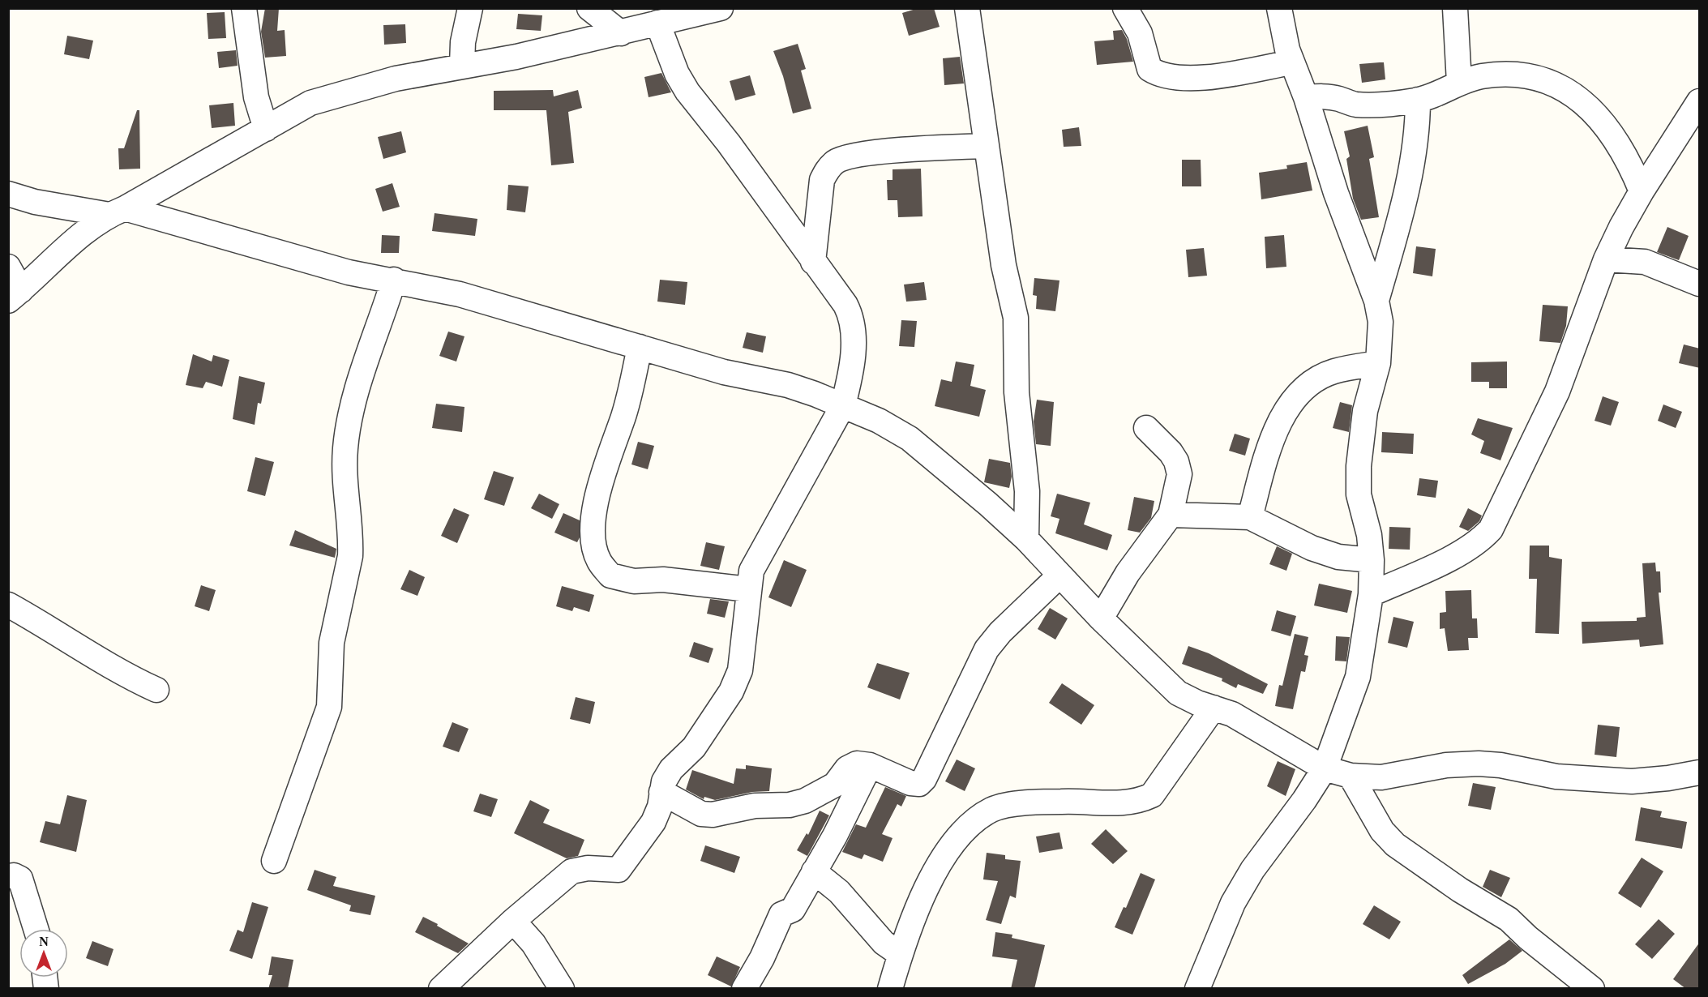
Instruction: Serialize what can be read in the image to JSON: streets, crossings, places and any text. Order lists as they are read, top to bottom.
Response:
{
  "north": "top"
}
